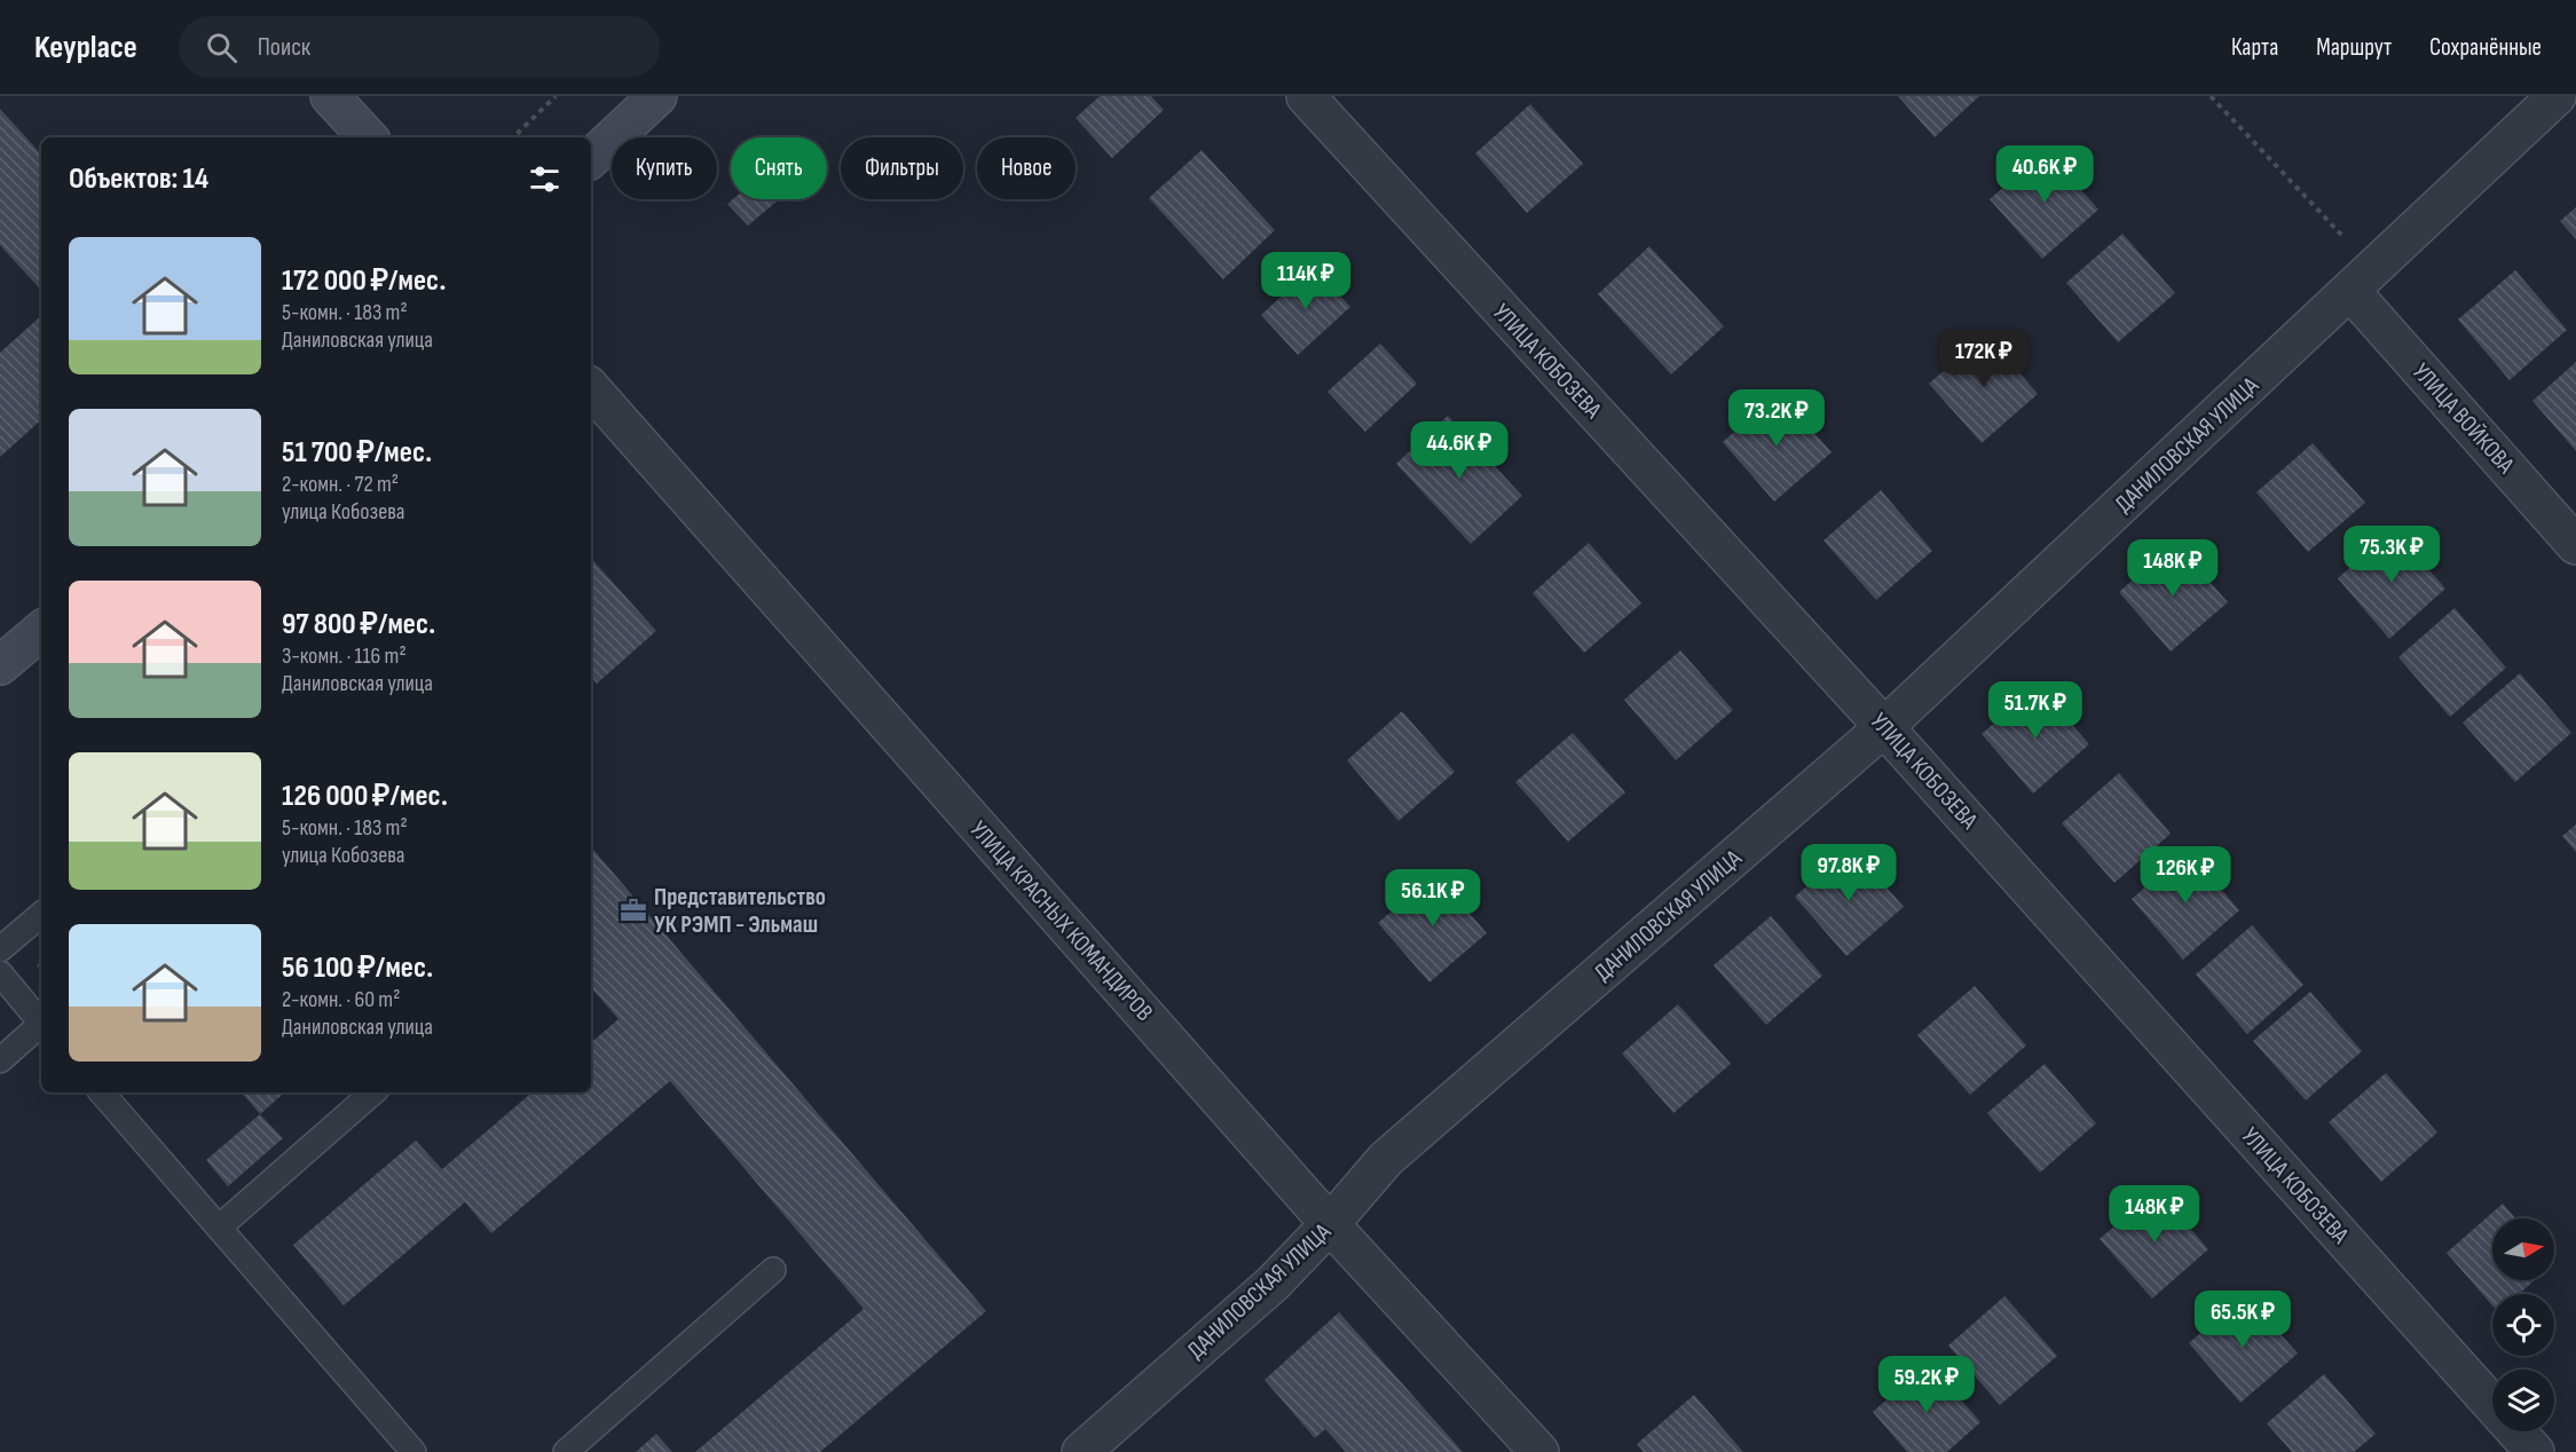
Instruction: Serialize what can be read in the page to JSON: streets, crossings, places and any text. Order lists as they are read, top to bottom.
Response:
{
  "streets": {
    "street": [
      "УЛИЦА КОБОЗЕВА",
      "УЛИЦА ВОЙКОВА",
      "ДАНИЛОВСКАЯ УЛИЦА",
      "УЛИЦА КРАСНЫХ КОМАНДИРОВ"
    ]
  },
  "crossings": [
    ["УЛИЦА КОБОЗЕВА", "ДАНИЛОВСКАЯ УЛИЦА"],
    ["УЛИЦА ВОЙКОВА", "ДАНИЛОВСКАЯ УЛИЦА"],
    ["ДАНИЛОВСКАЯ УЛИЦА", "УЛИЦА КРАСНЫХ КОМАНДИРОВ"]
  ],
  "places": {
    "office": ["Представительство УК РЭМП - Эльмаш"]
  },
  "north": "right",
  "page": {
    "header": "Keyplace",
    "search": "Поиск",
    "nav": ["Карта", "Маршрут", "Сохранённые"],
    "chip": [
      "Купить",
      "Снять",
      "Фильтры",
      "Новое"
    ],
    "heading": "Объектов: 14",
    "price": [
      "40.6K ₽",
      "114K ₽",
      "172K ₽",
      "73.2K ₽",
      "44.6K ₽",
      "75.3K ₽",
      "148K ₽",
      "51.7K ₽",
      "97.8K ₽",
      "126K ₽",
      "56.1K ₽",
      "148K ₽",
      "65.5K ₽",
      "59.2K ₽"
    ],
    "list": [
      {
        "name": "172 000 ₽/мес.",
        "note": "5-комн. · 183 m² · Даниловская улица"
      },
      {
        "name": "51 700 ₽/мес.",
        "note": "2-комн. · 72 m² · улица Кобозева"
      },
      {
        "name": "97 800 ₽/мес.",
        "note": "3-комн. · 116 m² · Даниловская улица"
      },
      {
        "name": "126 000 ₽/мес.",
        "note": "5-комн. · 183 m² · улица Кобозева"
      },
      {
        "name": "56 100 ₽/мес.",
        "note": "2-комн. · 60 m² · Даниловская улица"
      }
    ]
  }
}
